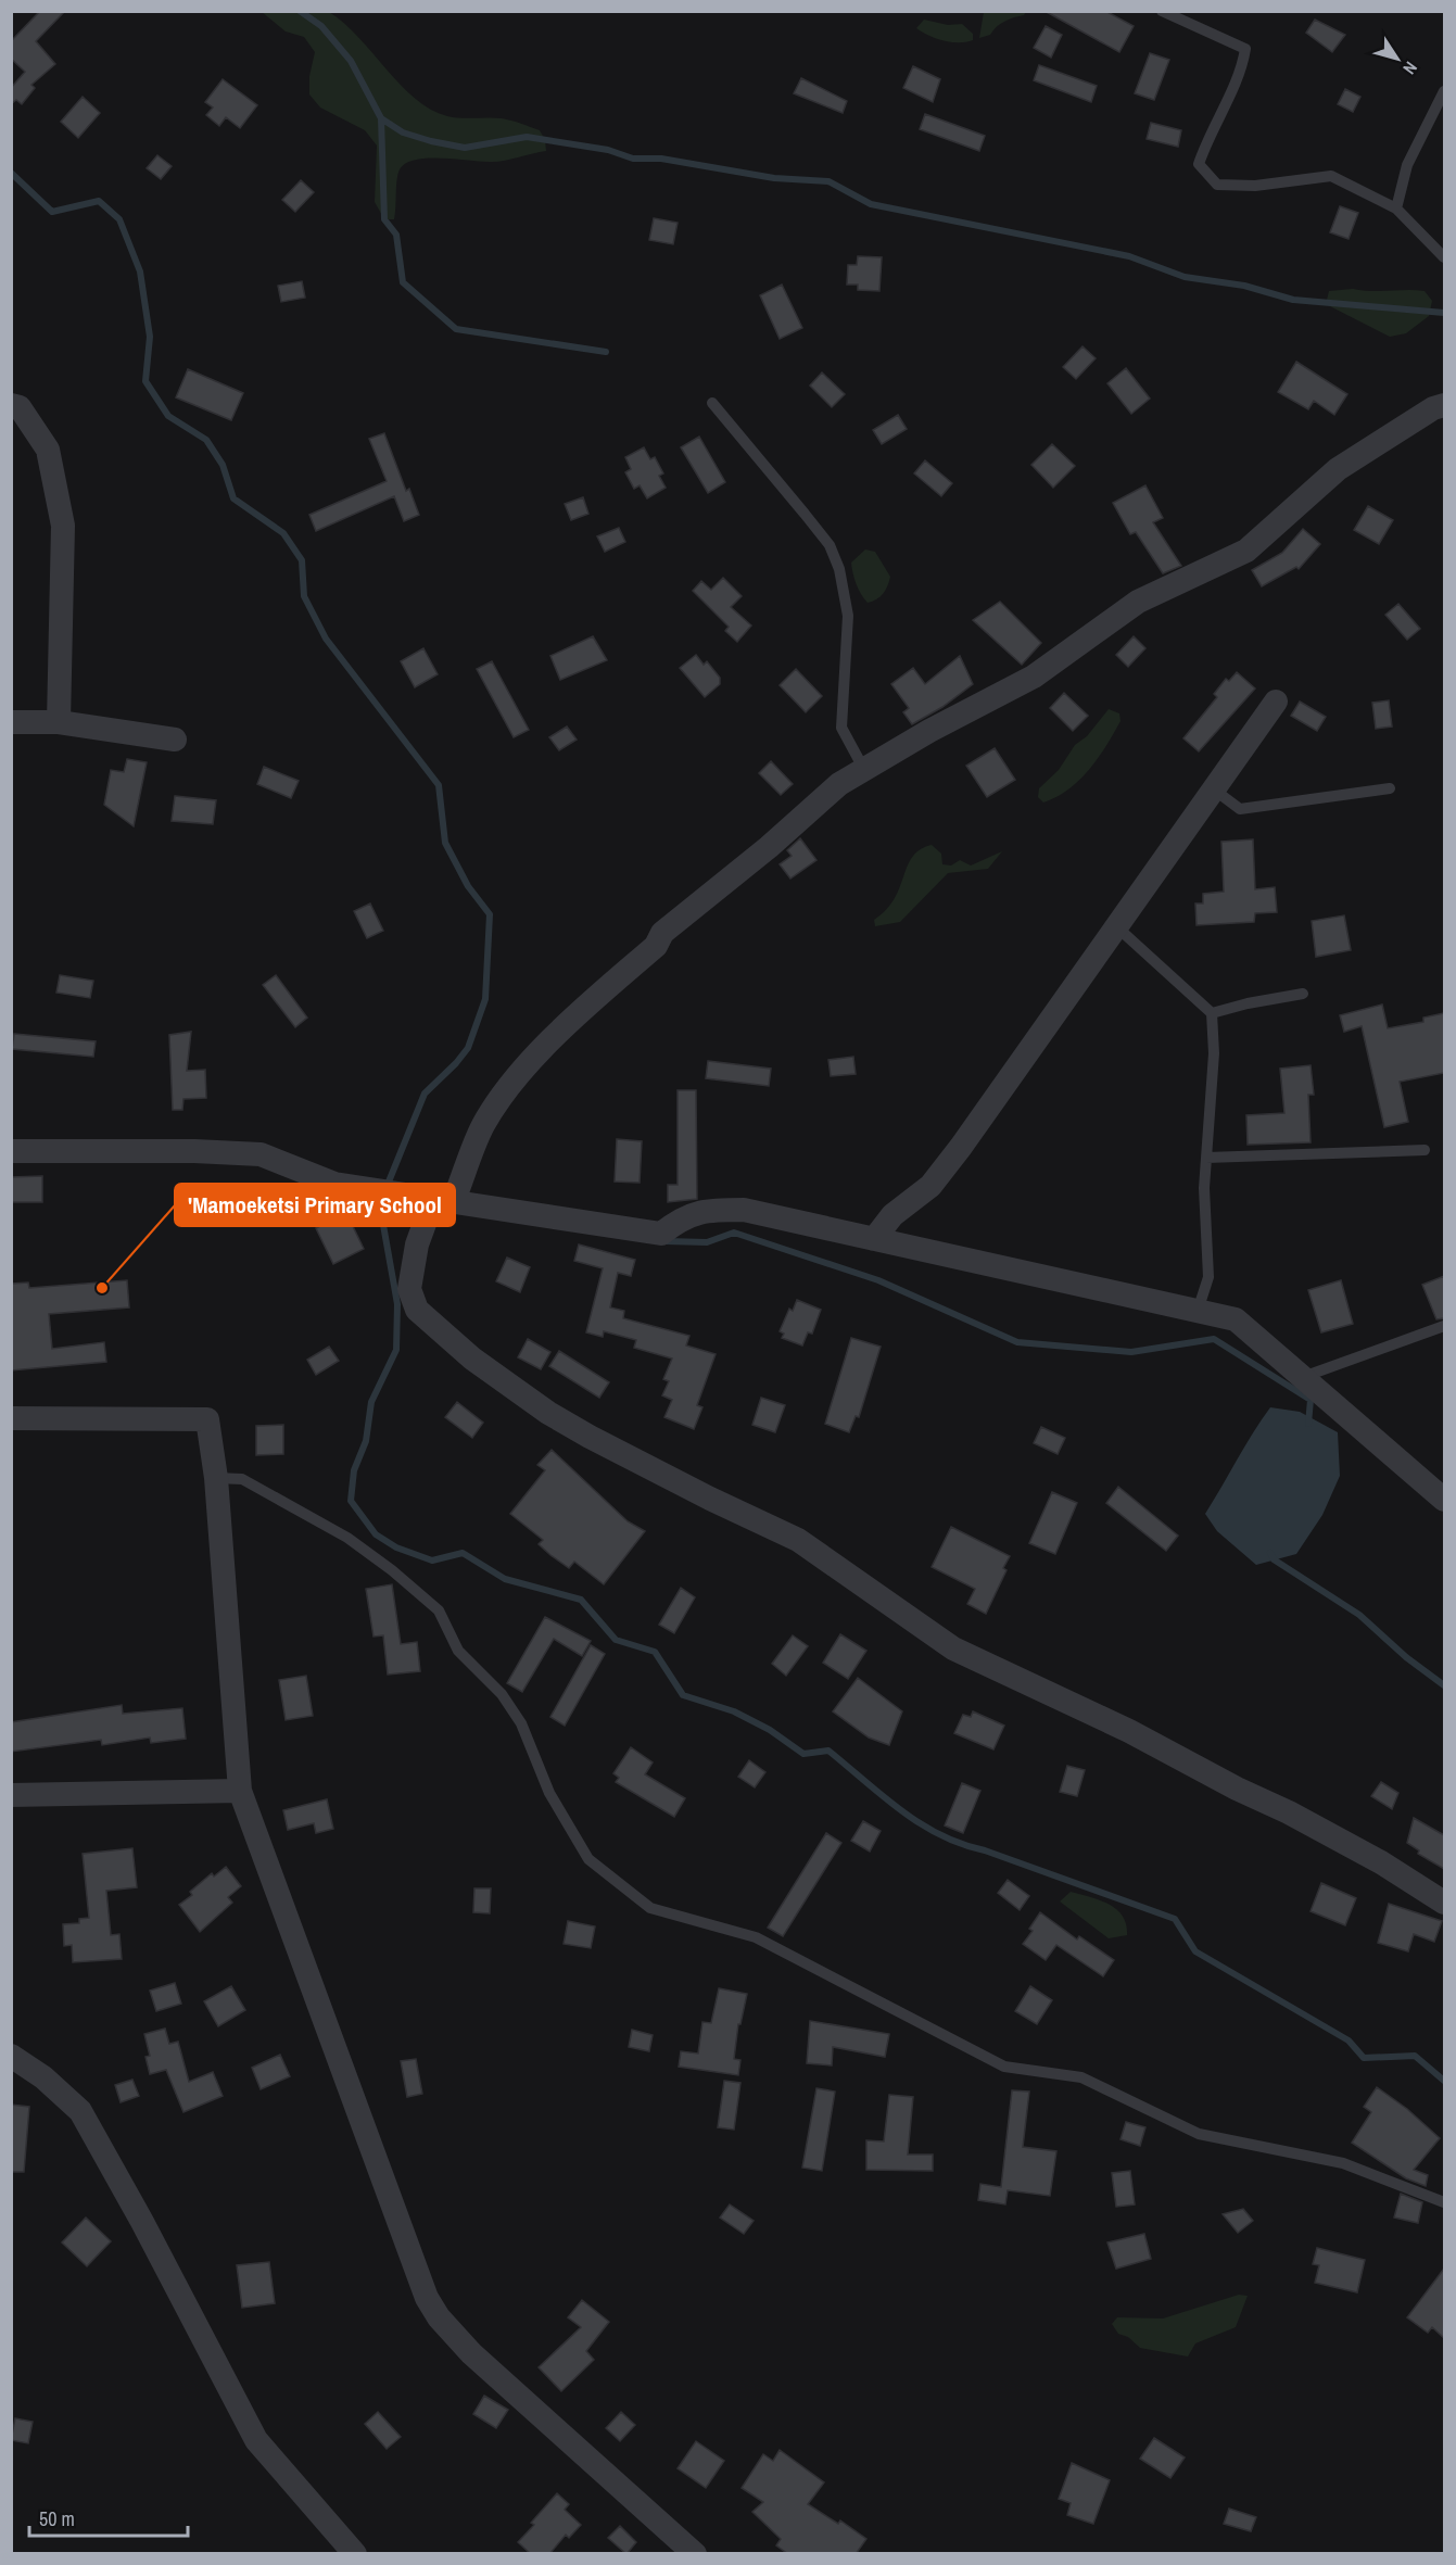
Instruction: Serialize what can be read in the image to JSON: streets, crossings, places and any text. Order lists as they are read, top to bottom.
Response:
{
  "places": ["'Mamoeketsi Primary School"],
  "scale_bar": "50 m",
  "north": "bottom right"
}
